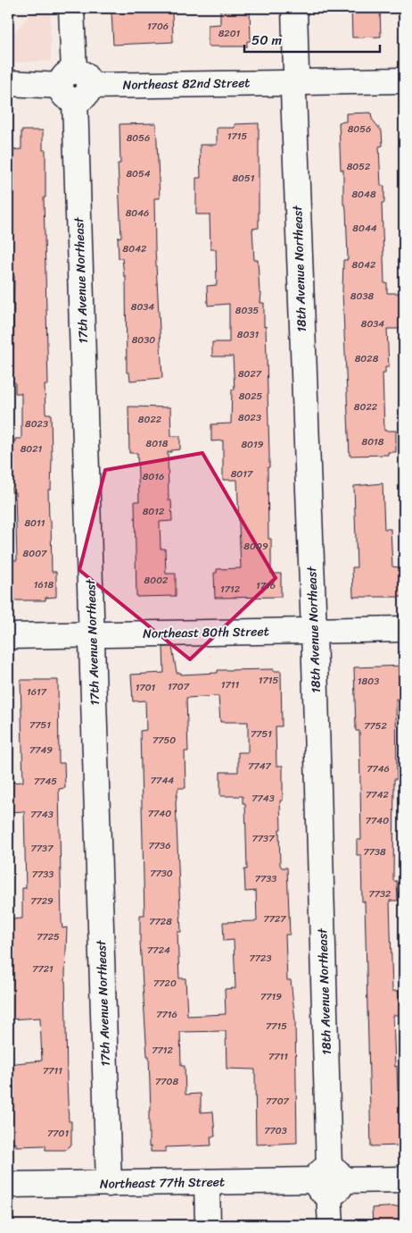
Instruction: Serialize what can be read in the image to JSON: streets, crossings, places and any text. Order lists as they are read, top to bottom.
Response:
{
  "streets": {
    "street": [
      "Northeast 82nd Street",
      "18th Avenue Northeast",
      "17th Avenue Northeast",
      "Northeast 80th Street",
      "Northeast 77th Street"
    ]
  },
  "crossings": [
    ["Northeast 82nd Street", "18th Avenue Northeast"],
    ["Northeast 82nd Street", "17th Avenue Northeast"],
    ["18th Avenue Northeast", "Northeast 80th Street"],
    ["18th Avenue Northeast", "Northeast 77th Street"],
    ["17th Avenue Northeast", "Northeast 80th Street"],
    ["17th Avenue Northeast", "Northeast 77th Street"]
  ],
  "house_numbers": [
    "1706",
    "8201",
    "8056",
    "1715",
    "8056",
    "8052",
    "8054",
    "8051",
    "8048",
    "8046",
    "8044",
    "8042",
    "8042",
    "8038",
    "8034",
    "8035",
    "8034",
    "8031",
    "8030",
    "8028",
    "8027",
    "8025",
    "8022",
    "8023",
    "8022",
    "8023",
    "8018",
    "8018",
    "8019",
    "8021",
    "8017",
    "8016",
    "8012",
    "8011",
    "8009",
    "8007",
    "8002",
    "1618",
    "1716",
    "1712",
    "1715",
    "1803",
    "1711",
    "1707",
    "1701",
    "1617",
    "7751",
    "7752",
    "7751",
    "7750",
    "7749",
    "7747",
    "7746",
    "7744",
    "7745",
    "7742",
    "7743",
    "7740",
    "7743",
    "7740",
    "7737",
    "7736",
    "7737",
    "7738",
    "7730",
    "7733",
    "7733",
    "7732",
    "7729",
    "7727",
    "7728",
    "7725",
    "7724",
    "7723",
    "7721",
    "7720",
    "7719",
    "7716",
    "7715",
    "7712",
    "7711",
    "7711",
    "7708",
    "7707",
    "7703",
    "7701"
  ],
  "scale_bar": "50 m"
}
